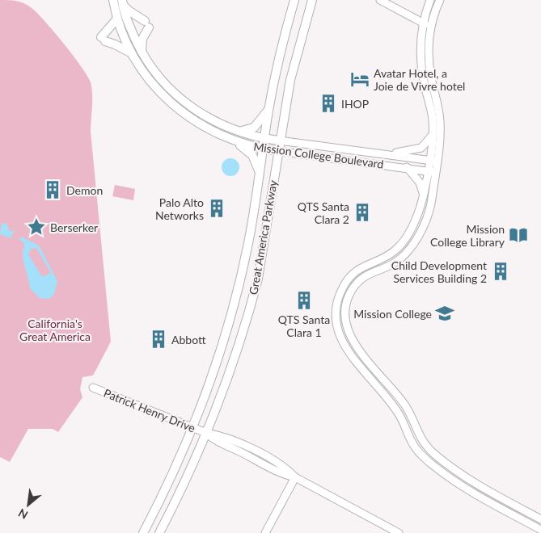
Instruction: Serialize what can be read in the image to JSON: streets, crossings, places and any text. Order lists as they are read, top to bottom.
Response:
{
  "streets": {
    "main road": ["Mission College Boulevard", "Great America Parkway"],
    "street": ["Patrick Henry Drive"]
  },
  "crossings": [
    ["Mission College Boulevard", "Great America Parkway"],
    ["Great America Parkway", "Patrick Henry Drive"]
  ],
  "parks": ["California's Great America"],
  "places": {
    "hotel": ["Avatar Hotel, a Joie de Vivre hotel"],
    "building": [
      "IHOP",
      "Demon",
      "Palo Alto Networks",
      "QTS Santa Clara 2",
      "Child Development Services Building 2",
      "QTS Santa Clara 1",
      "Abbott"
    ],
    "place": ["Berserker"],
    "library": ["Mission College Library"],
    "school or university": ["Mission College"]
  },
  "north": "bottom left"
}
